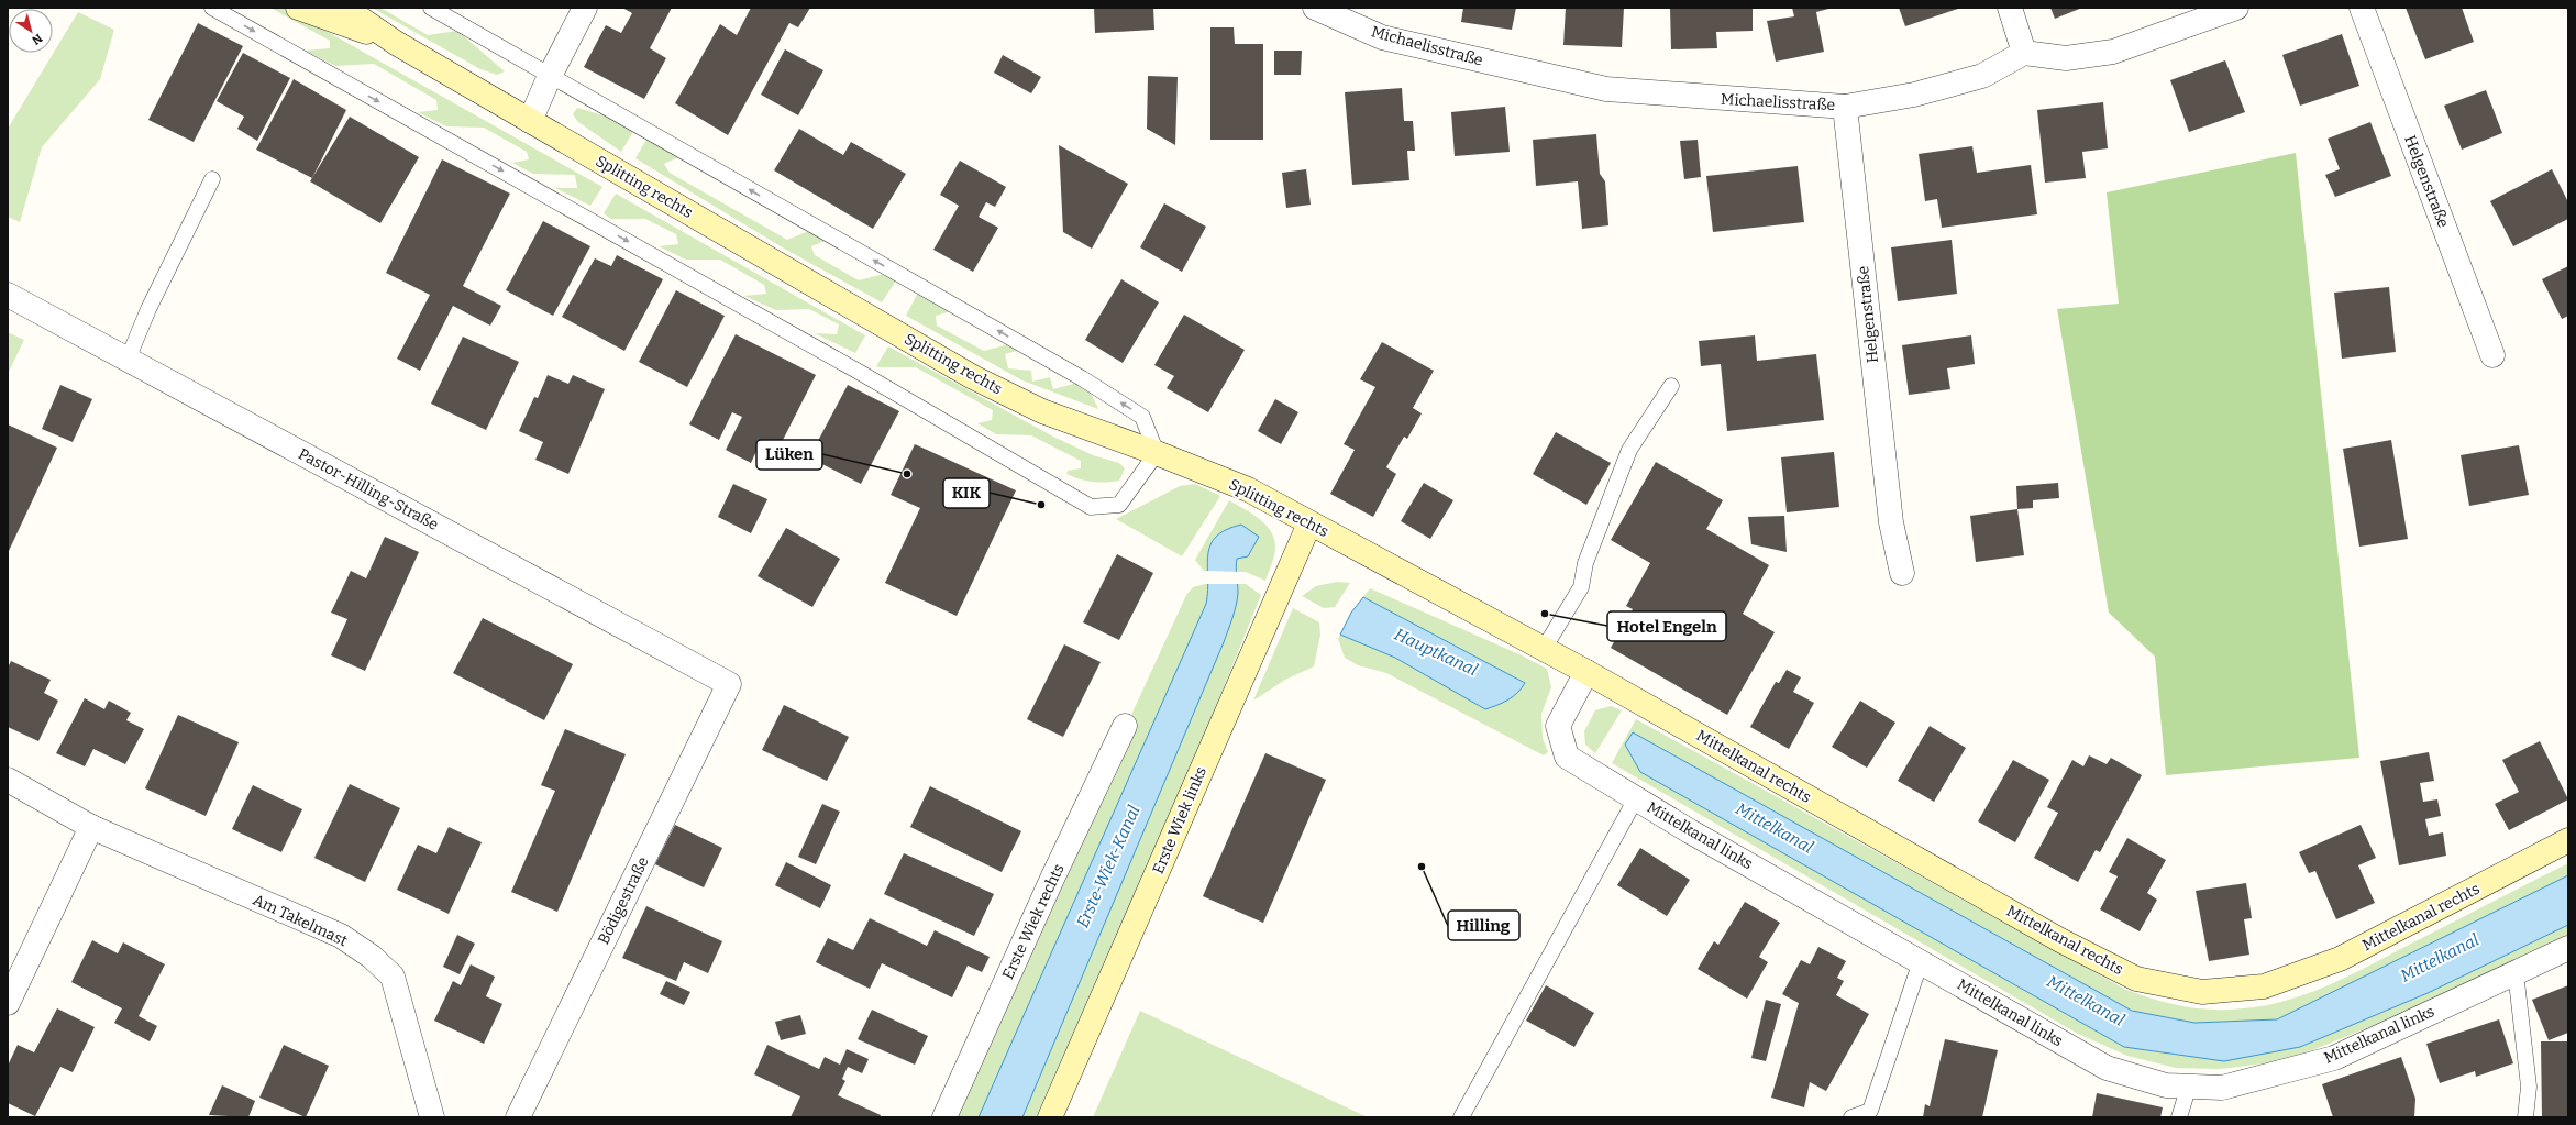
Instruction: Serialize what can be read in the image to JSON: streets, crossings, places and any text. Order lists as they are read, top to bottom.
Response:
{
  "streets": {
    "main road": ["Splitting rechts", "Mittelkanal rechts", "Erste Wiek links"],
    "street": [
      "Michaelisstraße",
      "Helgenstraße",
      "Pastor-Hilling-Straße",
      "Mittelkanal links",
      "Bödigestraße",
      "Am Takelmast",
      "Erste Wiek rechts"
    ]
  },
  "crossings": [
    ["Michaelisstraße", "Helgenstraße"],
    ["Splitting rechts", "Mittelkanal rechts"],
    ["Splitting rechts", "Erste Wiek links"],
    ["Splitting rechts", "Mittelkanal links"],
    ["Pastor-Hilling-Straße", "Bödigestraße"],
    ["Mittelkanal rechts", "Mittelkanal links"]
  ],
  "water": ["Hauptkanal", "Mittelkanal", "Erste-Wiek-Kanal"],
  "places": [
    "Lüken",
    "KIK",
    "Hotel Engeln",
    "Hilling"
  ],
  "north": "bottom right"
}
